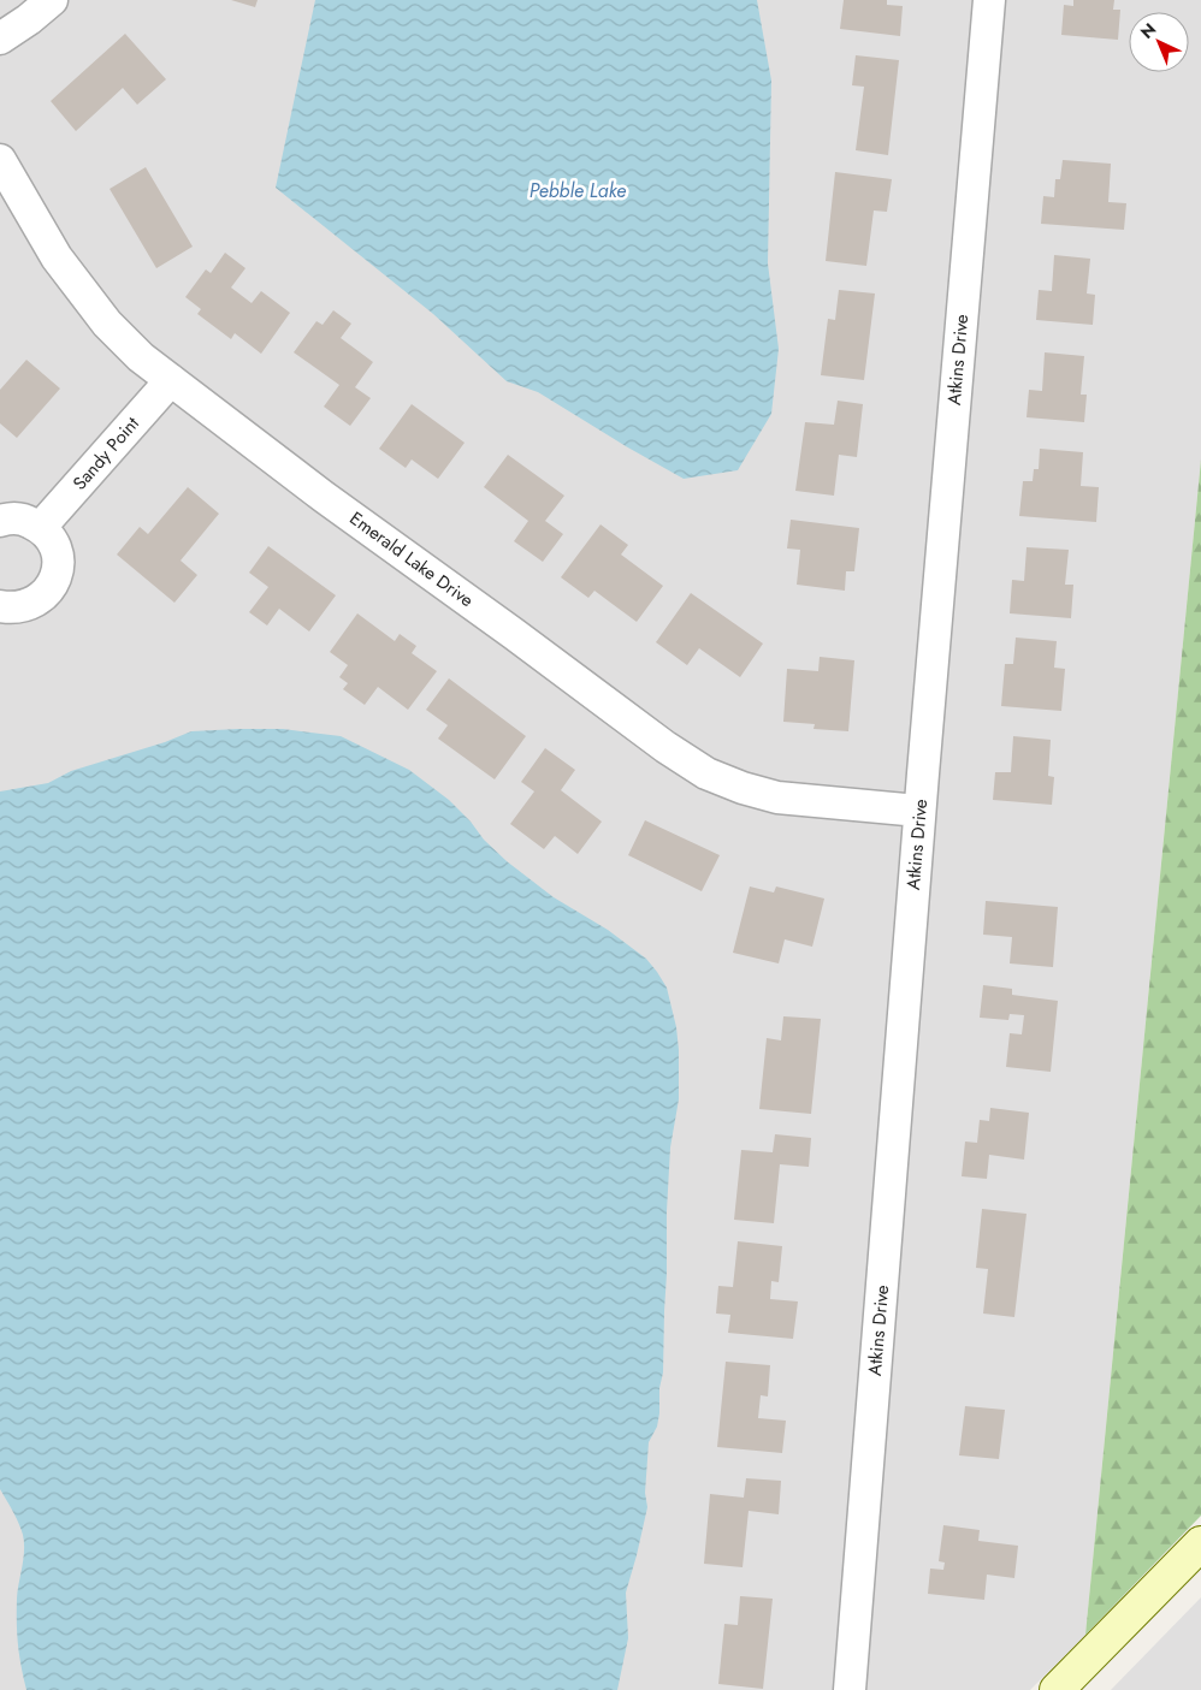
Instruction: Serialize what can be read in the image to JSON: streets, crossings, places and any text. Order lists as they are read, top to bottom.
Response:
{
  "streets": {
    "street": ["Atkins Drive", "Sandy Point", "Emerald Lake Drive"]
  },
  "crossings": [
    ["Atkins Drive", "Emerald Lake Drive"],
    ["Sandy Point", "Emerald Lake Drive"]
  ],
  "water": ["Pebble Lake"],
  "north": "top left"
}
